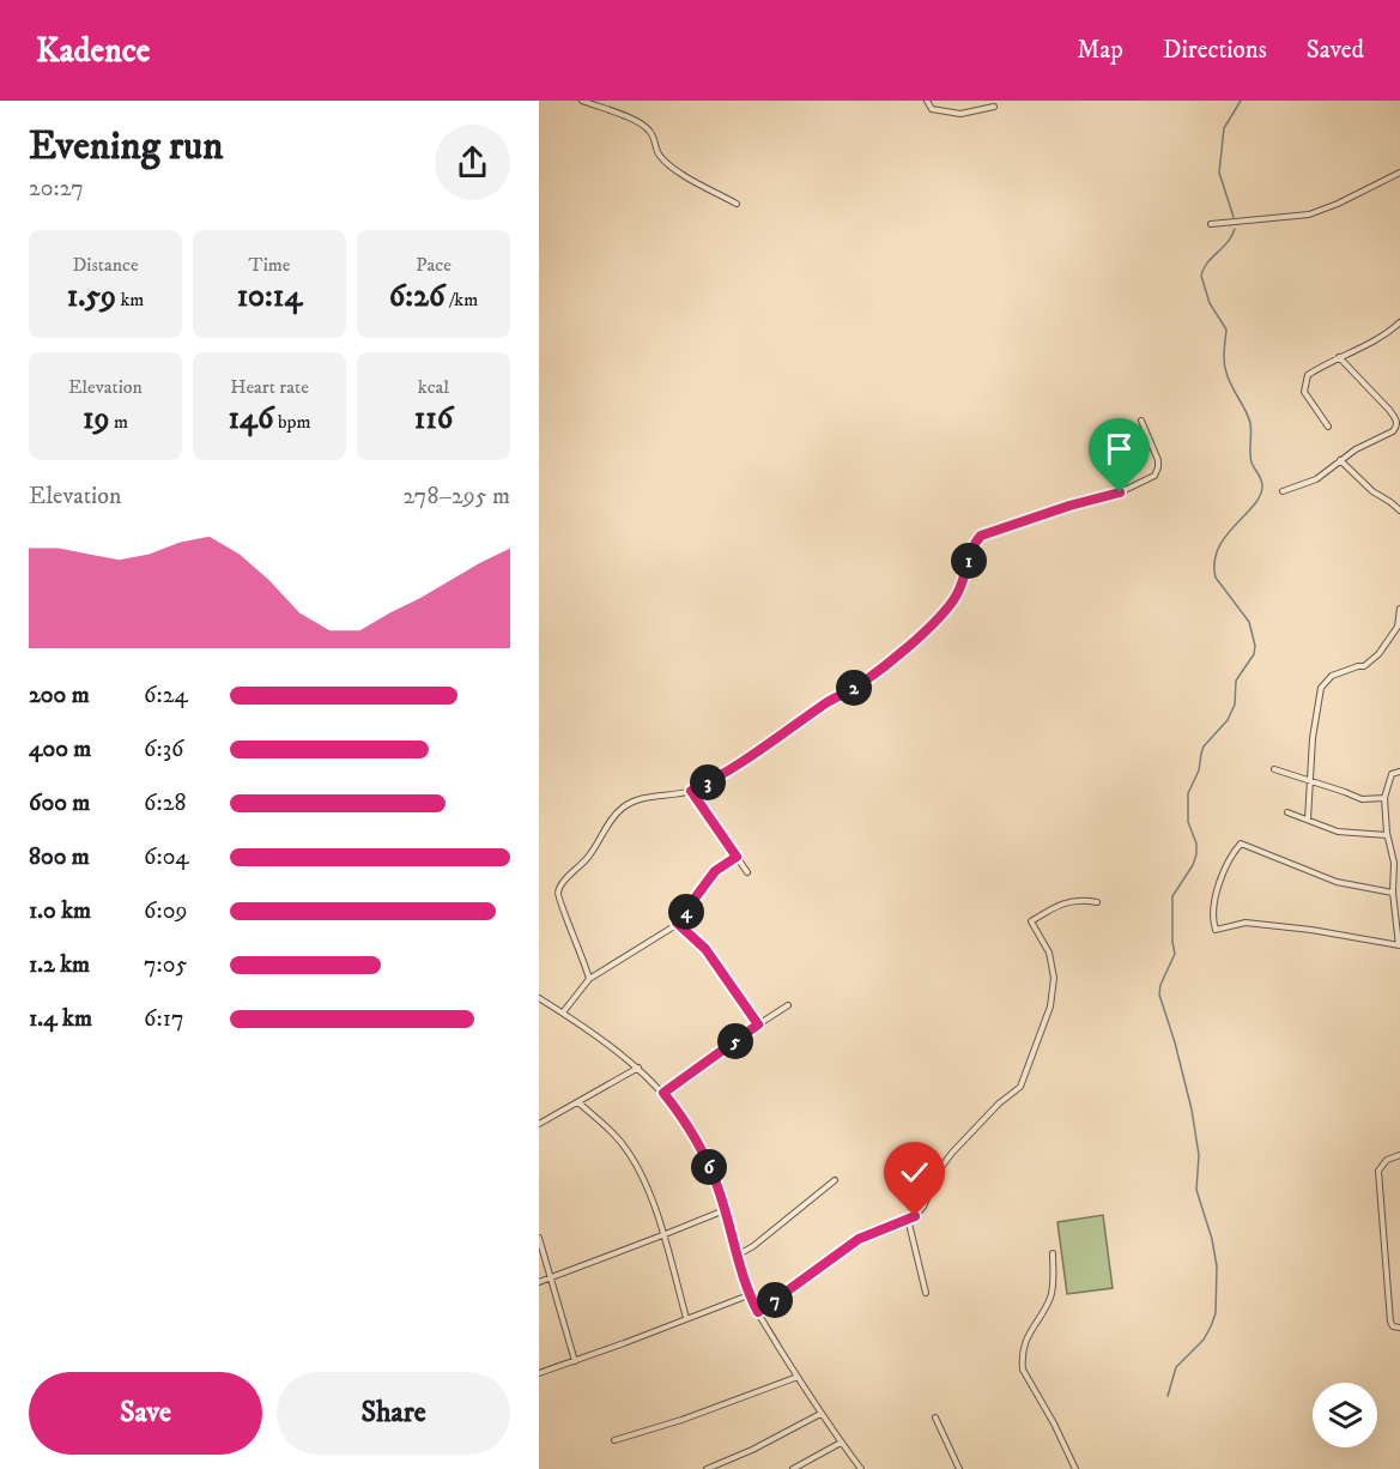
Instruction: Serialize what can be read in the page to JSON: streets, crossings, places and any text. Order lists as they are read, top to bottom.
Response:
{
  "page": {
    "header": "Kadence",
    "nav": ["Map", "Directions", "Saved"],
    "heading": ["Evening run", "20:27"],
    "stats": [
      ["Distance", "1.59 km"],
      ["Time", "10:14"],
      ["Pace", "6:26 /km"],
      ["Elevation", "19 m"],
      ["Heart rate", "146 bpm"],
      ["kcal", "116"]
    ],
    "chart": ["Elevation", "278–295 m"],
    "pins": [
      "1",
      "2",
      "3",
      "4",
      "5",
      "6",
      "7"
    ],
    "list": [
      {
        "name": "200 m",
        "note": "6:24"
      },
      {
        "name": "400 m",
        "note": "6:36"
      },
      {
        "name": "600 m",
        "note": "6:28"
      },
      {
        "name": "800 m",
        "note": "6:04"
      },
      {
        "name": "1.0 km",
        "note": "6:09"
      },
      {
        "name": "1.2 km",
        "note": "7:05"
      },
      {
        "name": "1.4 km",
        "note": "6:17"
      }
    ],
    "buttons": ["Save", "Share"]
  }
}
